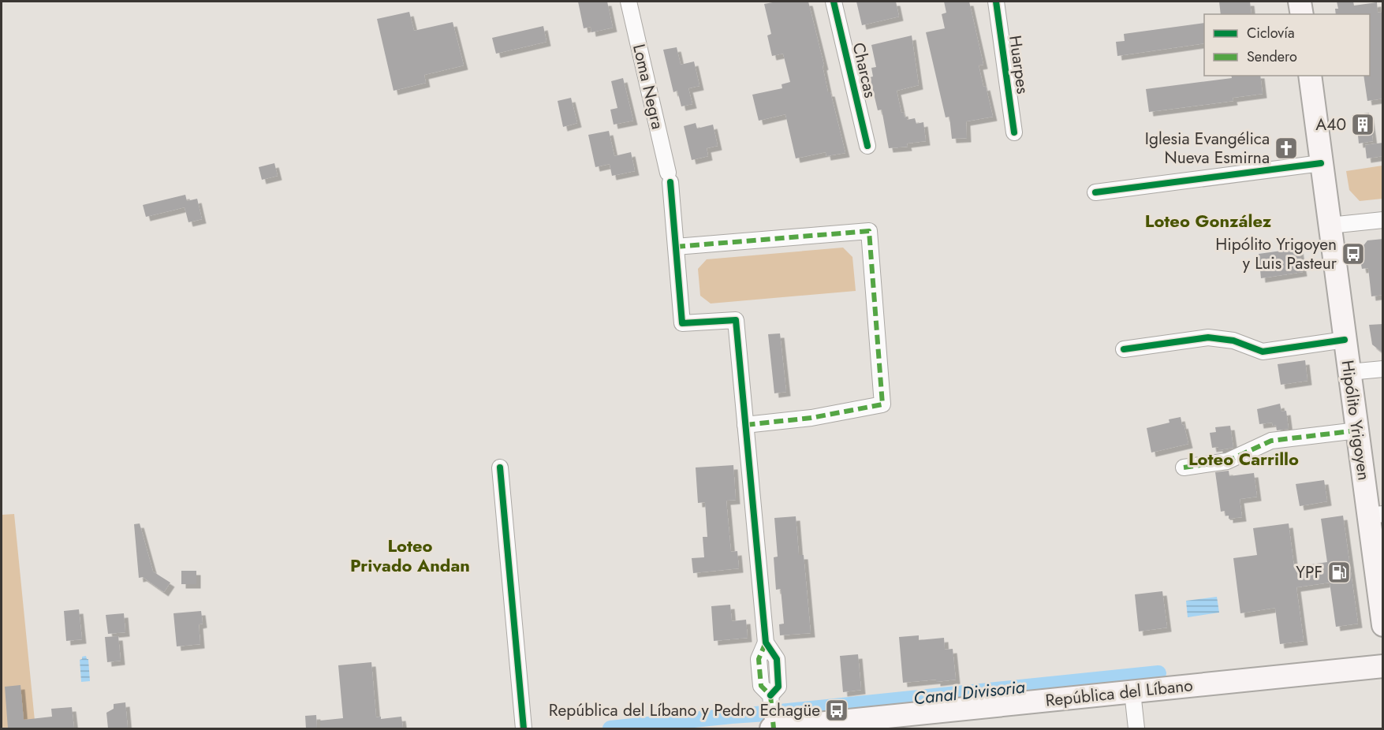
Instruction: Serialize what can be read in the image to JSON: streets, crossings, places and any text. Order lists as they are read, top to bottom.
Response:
{
  "streets": {
    "main road": ["Hipólito Yrigoyen", "República del Líbano"],
    "street": ["Huarpes", "Charcas", "Loma Negra"]
  },
  "districts": ["Loteo González", "Loteo Carrillo", "Loteo Privado Andan"],
  "water": ["Canal Divisoria"],
  "places": {
    "building": ["A40"],
    "church": ["Iglesia Evangélica Nueva Esmirna"],
    "bus stop": ["Hipólito Yrigoyen y Luis Pasteur", "República del Líbano y Pedro Echagüe"],
    "fuel station": ["YPF"]
  },
  "legend": ["Ciclovía", "Sendero"]
}
